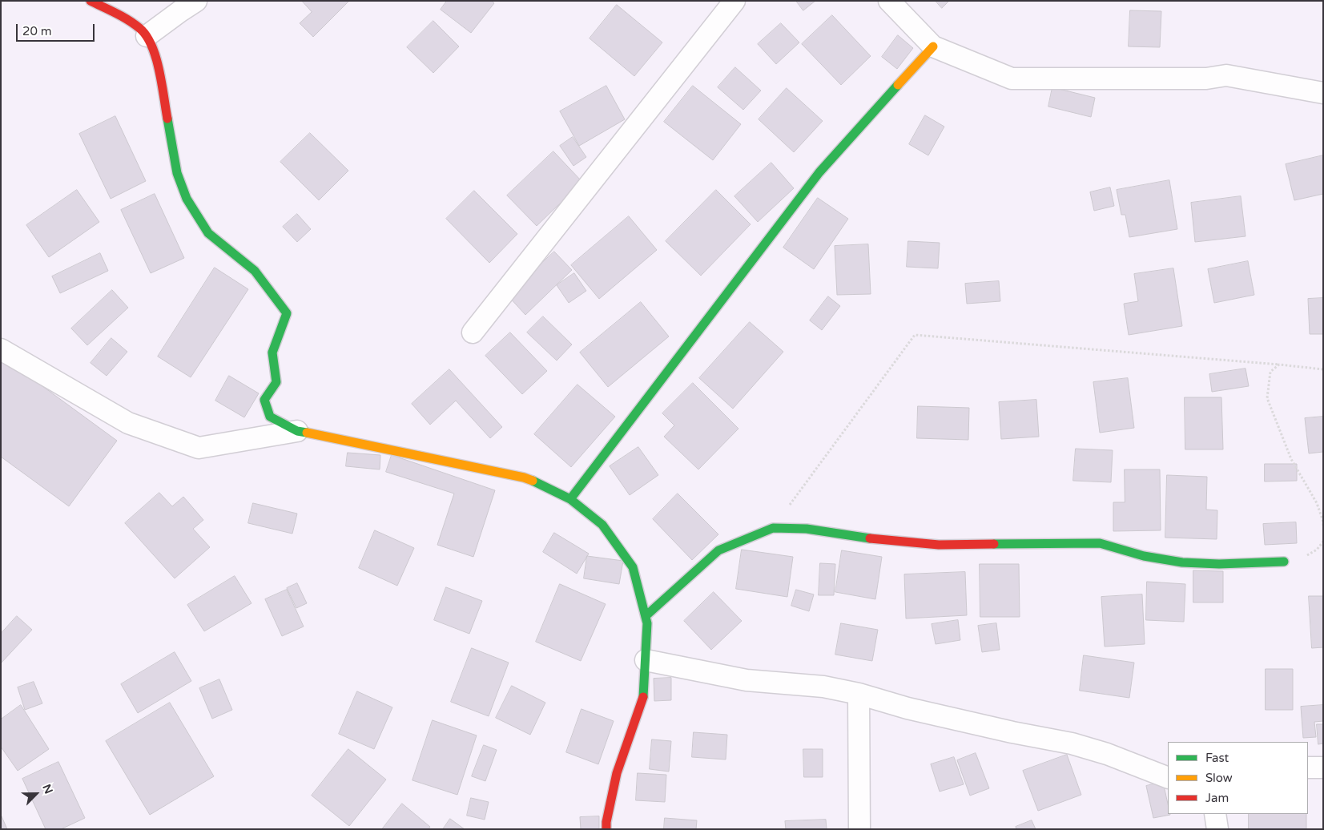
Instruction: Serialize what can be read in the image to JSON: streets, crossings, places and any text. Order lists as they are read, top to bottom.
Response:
{
  "legend": ["Fast", "Slow", "Jam"],
  "scale_bar": "20 m",
  "north": "top right"
}
